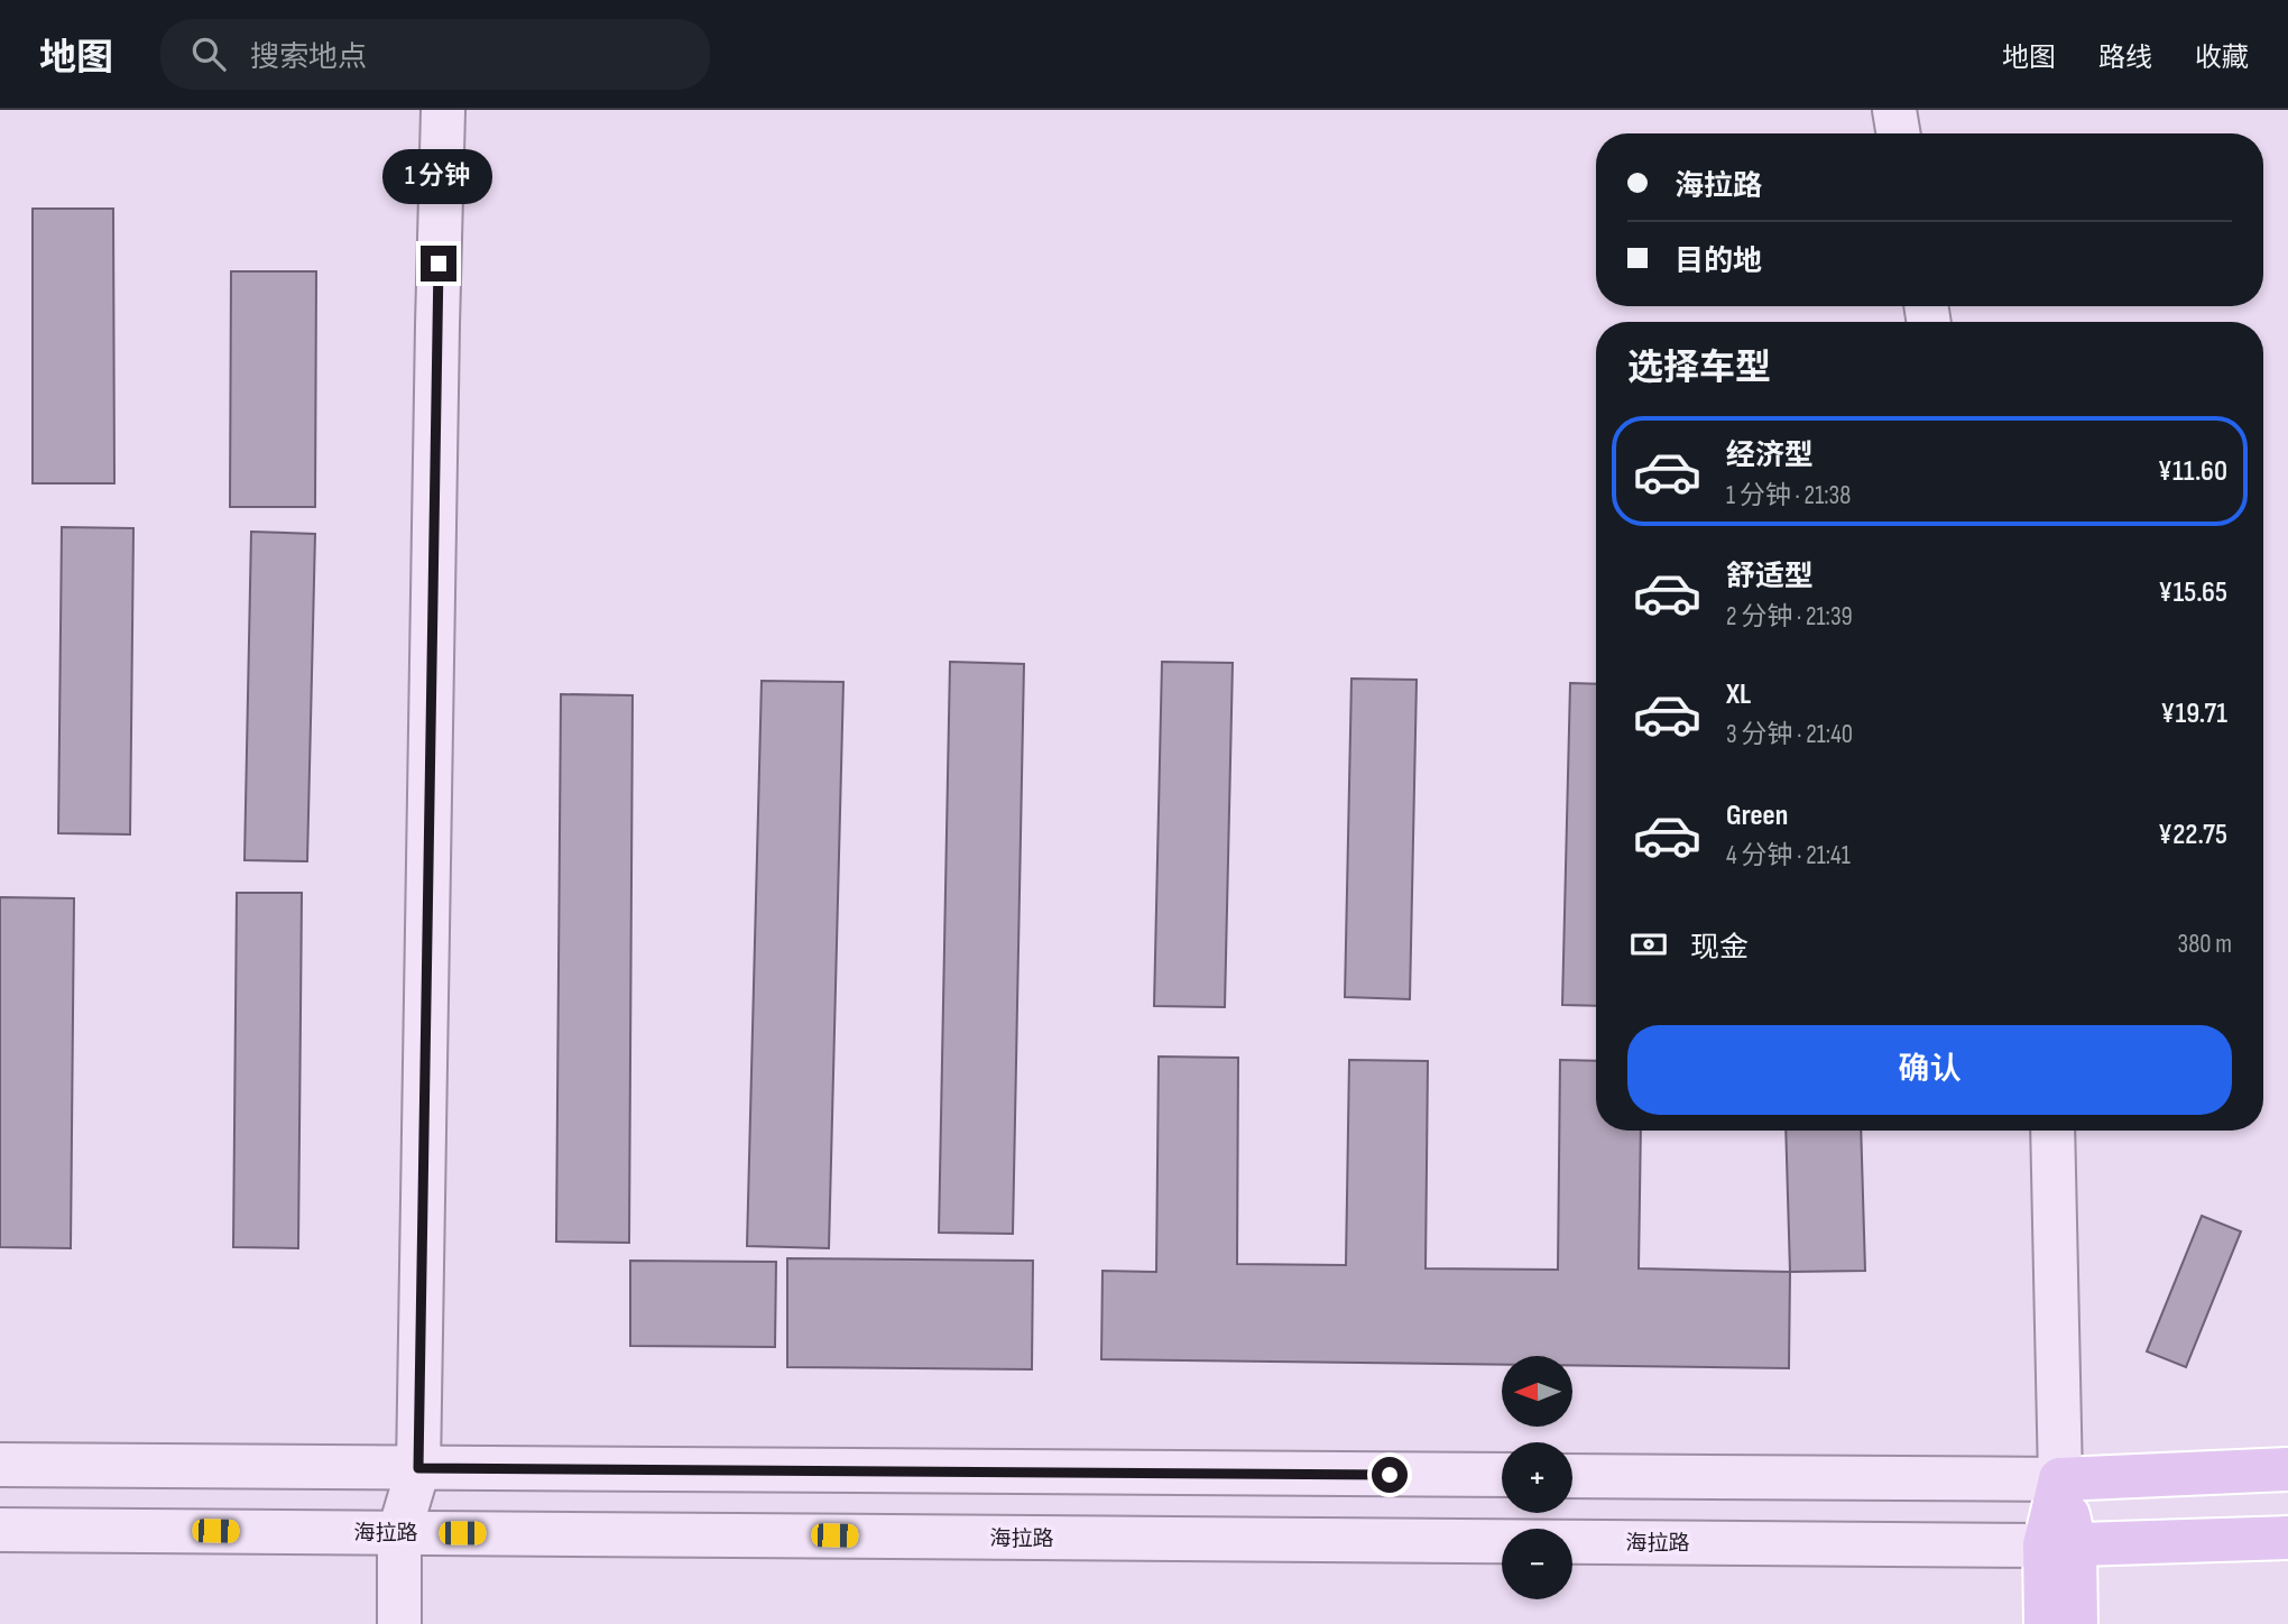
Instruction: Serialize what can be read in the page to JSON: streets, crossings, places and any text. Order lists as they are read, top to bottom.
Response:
{
  "streets": {
    "main road": ["海拉路"]
  },
  "north": "left",
  "page": {
    "header": "地图",
    "search": "搜索地点",
    "nav": ["地图", "路线", "收藏"],
    "banner": ["海拉路", "目的地"],
    "bubble": "1 分钟",
    "heading": "选择车型",
    "list": [
      {
        "name": "经济型",
        "note": "1 分钟 · 21:38",
        "value": "¥11.60"
      },
      {
        "name": "舒适型",
        "note": "2 分钟 · 21:39",
        "value": "¥15.65"
      },
      {
        "name": "XL",
        "note": "3 分钟 · 21:40",
        "value": "¥19.71"
      },
      {
        "name": "Green",
        "note": "4 分钟 · 21:41",
        "value": "¥22.75"
      }
    ],
    "pay": ["现金", "380 m"],
    "buttons": "确认",
    "map_buttons": ["+", "−"]
  }
}
